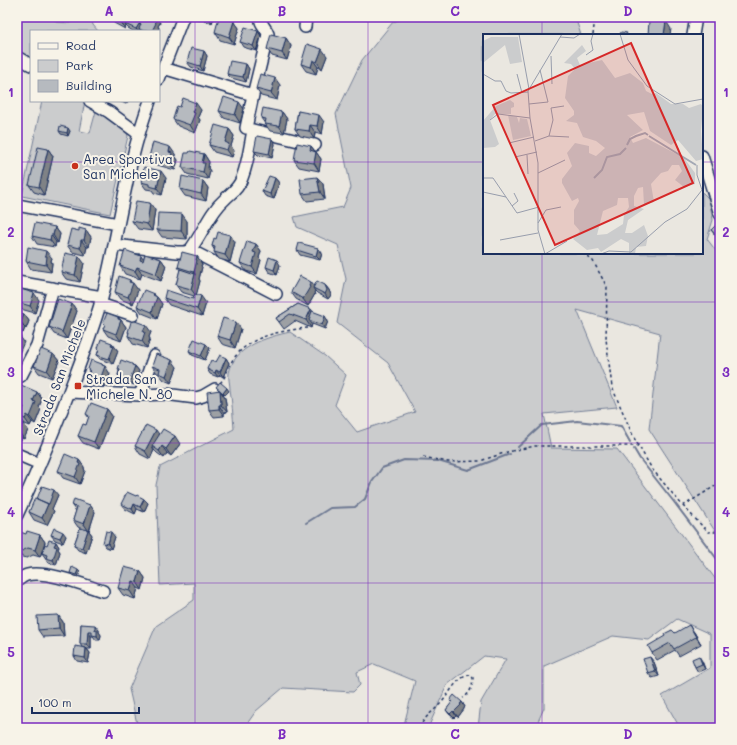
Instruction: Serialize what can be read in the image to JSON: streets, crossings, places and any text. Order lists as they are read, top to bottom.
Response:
{
  "streets": {
    "street": ["Strada San Michele"]
  },
  "places": {
    "other": ["Area Sportiva San Michele"],
    "transit": ["Strada San Michele N. 80"]
  },
  "legend": ["Road", "Park", "Building"],
  "scale_bar": "100 m",
  "grid": {
    "columns": [
      "A",
      "B",
      "C",
      "D"
    ],
    "rows": [
      "1",
      "2",
      "3",
      "4",
      "5"
    ]
  }
}
